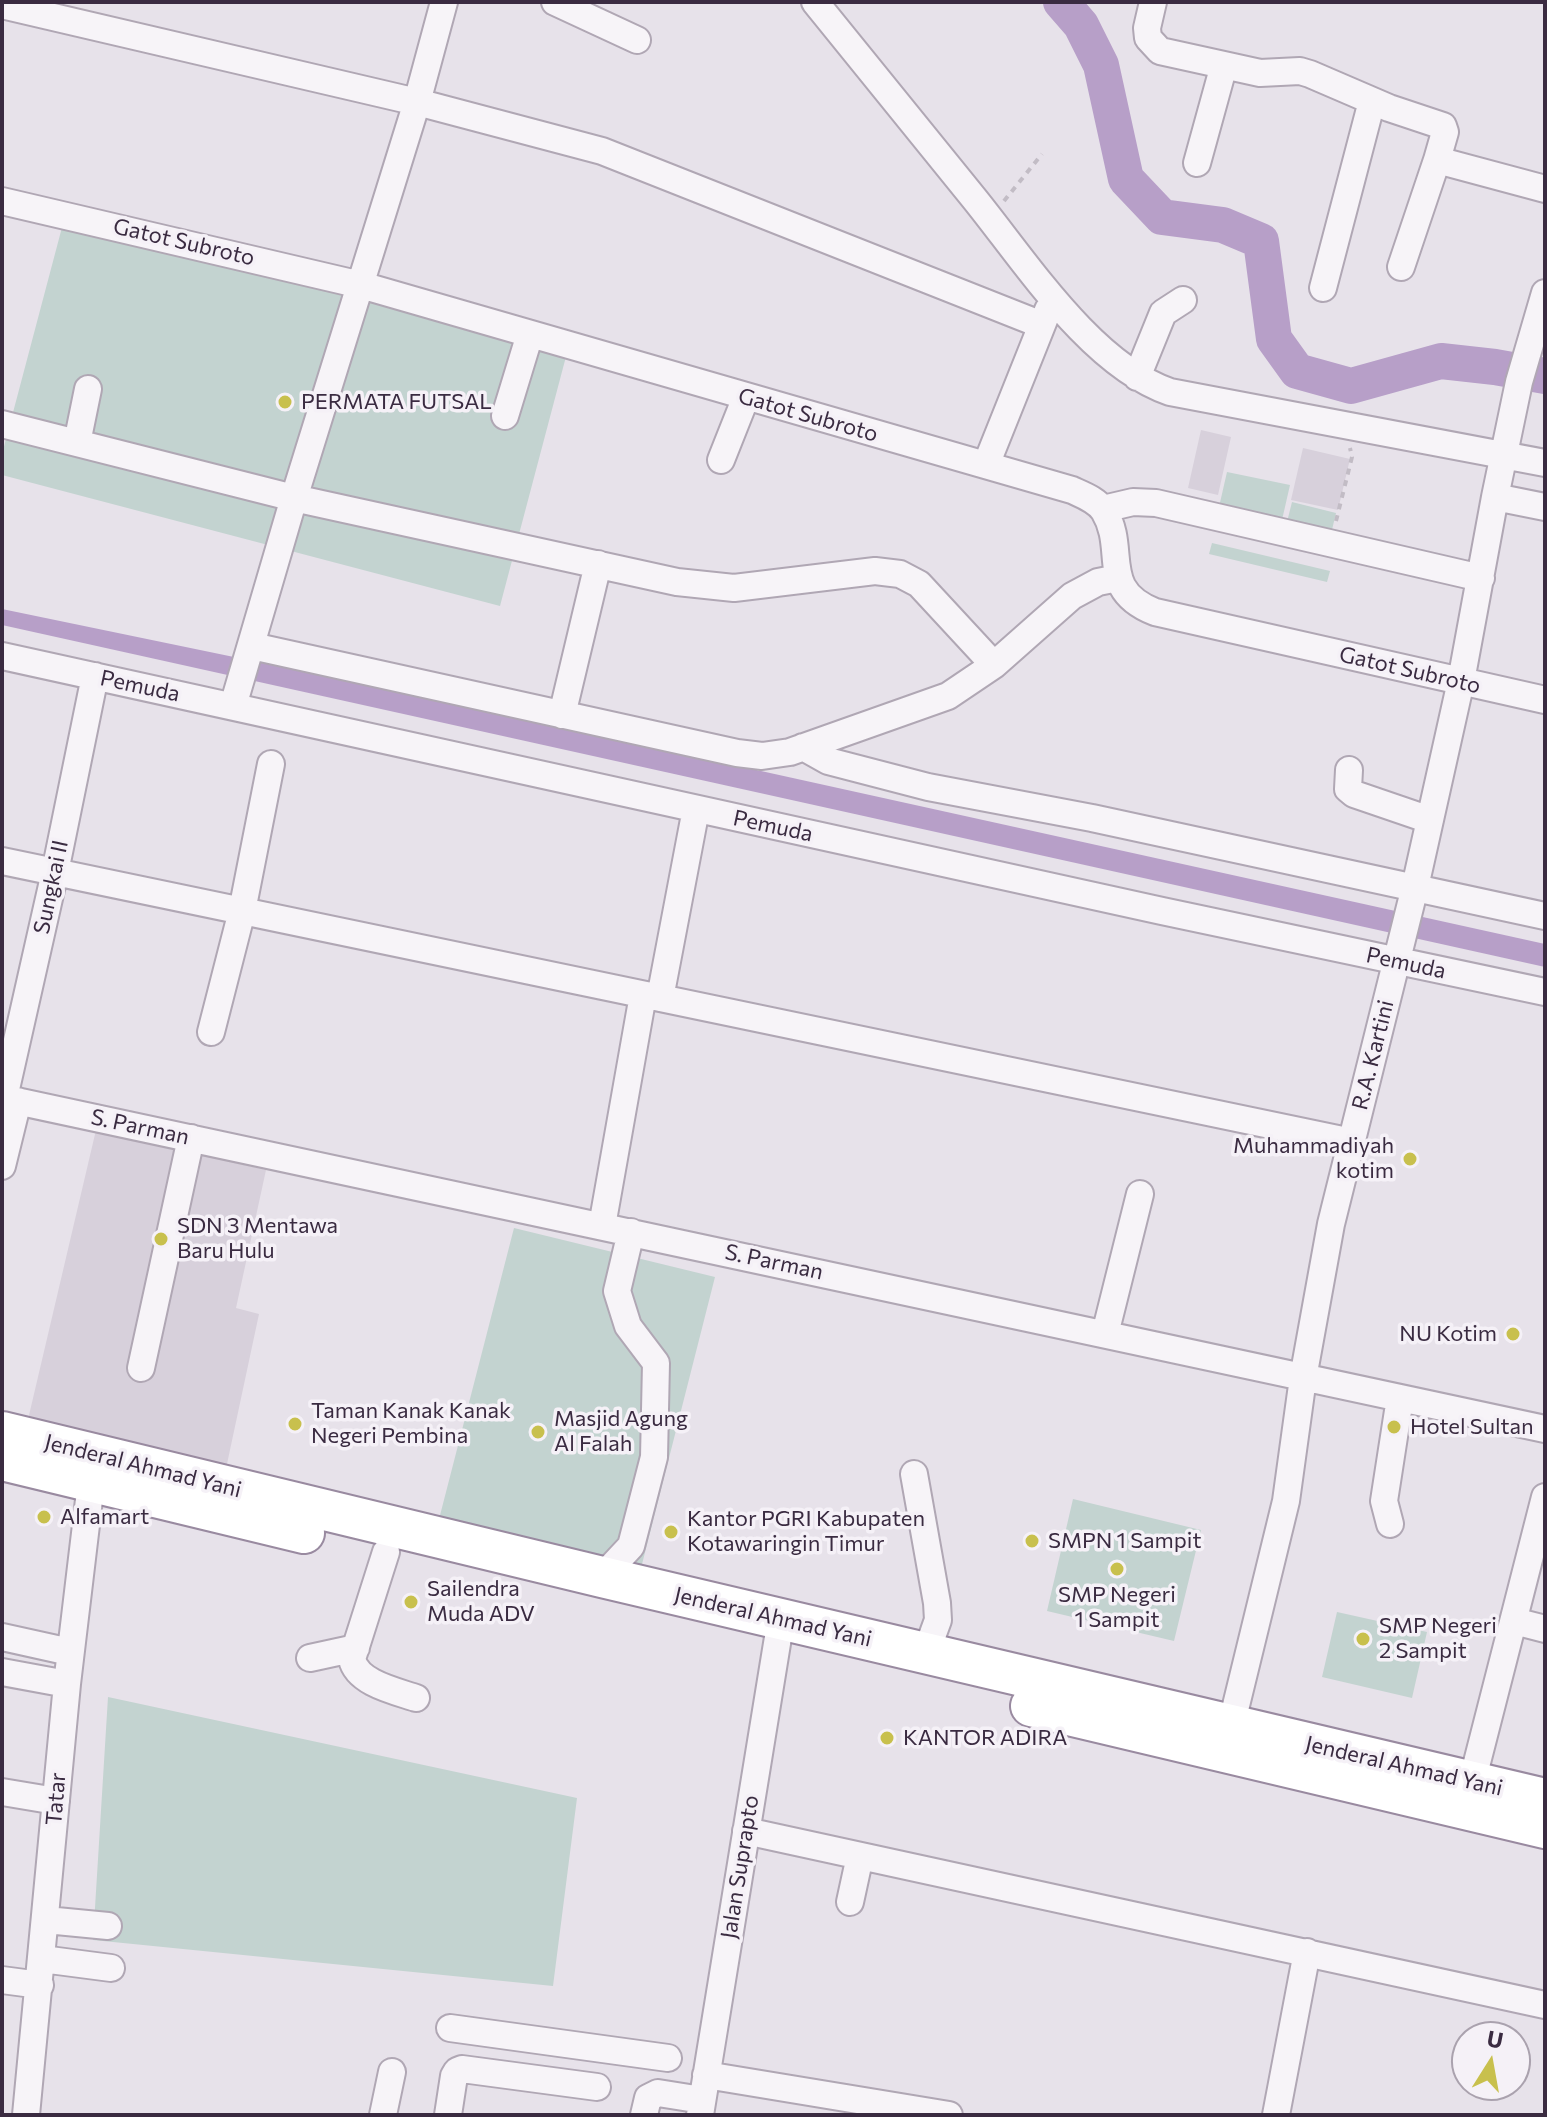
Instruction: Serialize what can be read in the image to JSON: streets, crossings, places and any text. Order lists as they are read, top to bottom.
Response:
{
  "streets": {
    "highway": ["Jenderal Ahmad Yani"],
    "street": [
      "Gatot Subroto",
      "Pemuda",
      "Sungkai II",
      "R.A. Kartini",
      "S. Parman",
      "Tatar",
      "Jalan Suprapto"
    ]
  },
  "crossings": [
    ["Gatot Subroto", "R.A. Kartini"],
    ["Pemuda", "Sungkai II"],
    ["Pemuda", "R.A. Kartini"],
    ["Sungkai II", "S. Parman"],
    ["R.A. Kartini", "S. Parman"],
    ["R.A. Kartini", "Jenderal Ahmad Yani"],
    ["Jenderal Ahmad Yani", "Tatar"],
    ["Jenderal Ahmad Yani", "Jalan Suprapto"]
  ],
  "places": [
    "PERMATA FUTSAL",
    "Muhammadiyah kotim",
    "SDN 3 Mentawa Baru Hulu",
    "NU Kotim",
    "Taman Kanak Kanak Negeri Pembina",
    "Hotel Sultan",
    "Masjid Agung Al Falah",
    "Alfamart",
    "Kantor PGRI Kabupaten Kotawaringin Timur",
    "SMPN 1 Sampit",
    "SMP Negeri 1 Sampit",
    "Sailendra Muda ADV",
    "SMP Negeri 2 Sampit",
    "KANTOR ADIRA"
  ],
  "north": "top"
}
